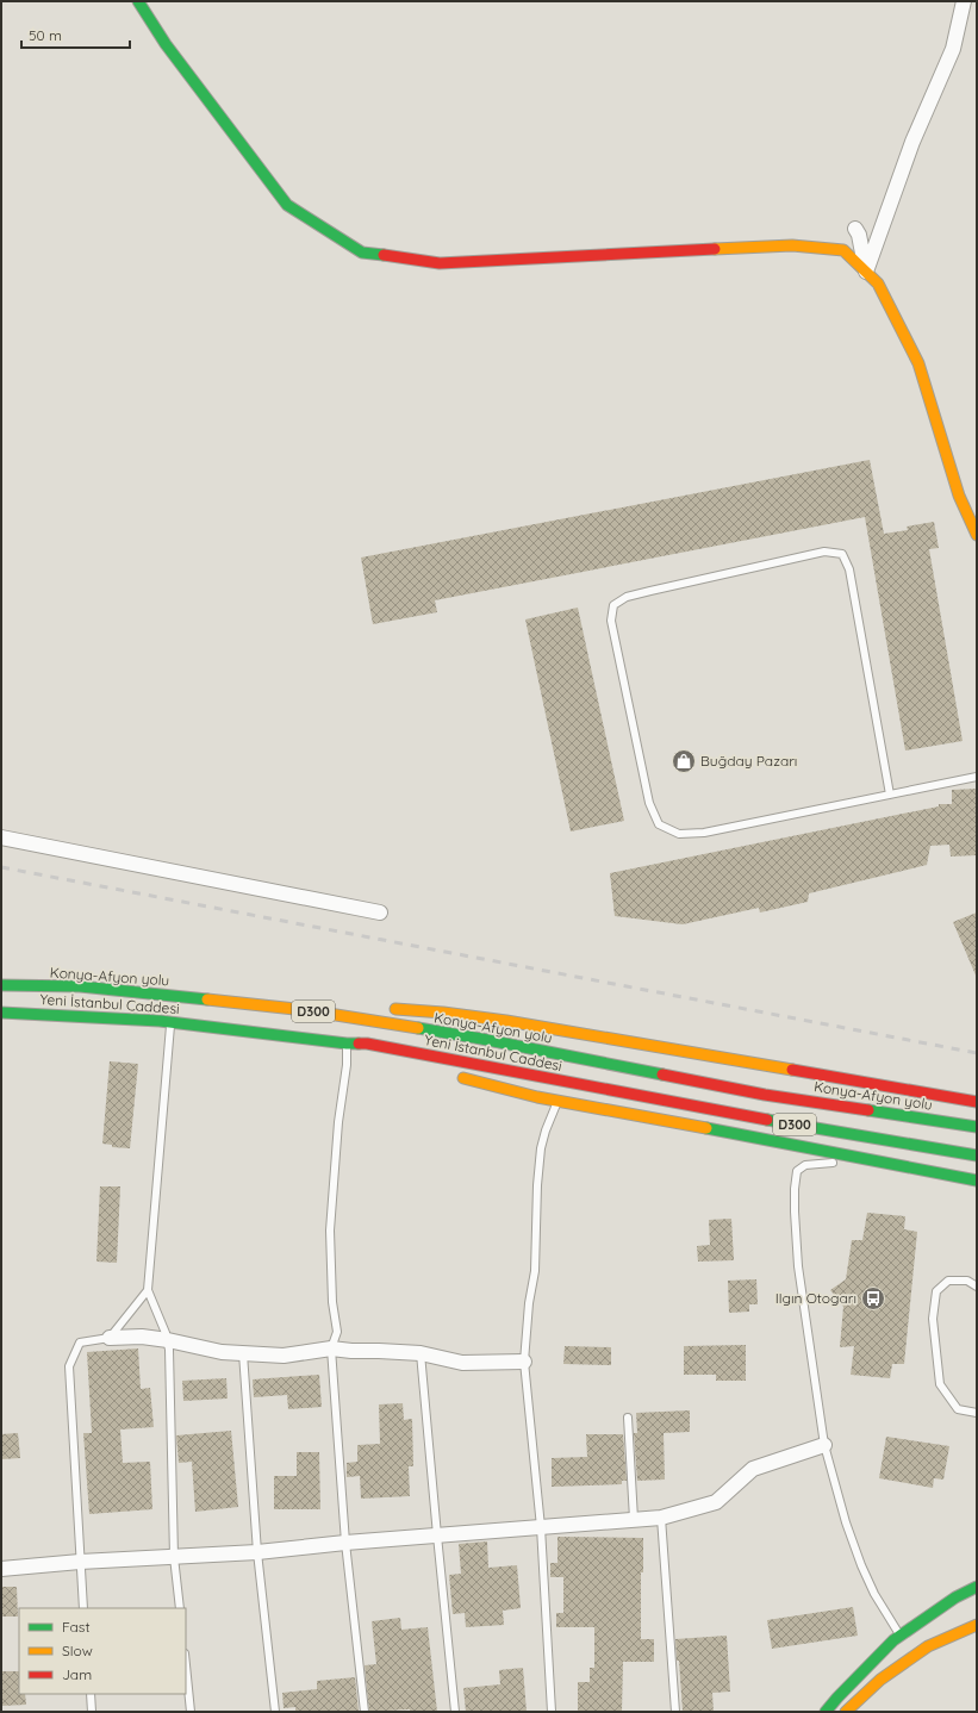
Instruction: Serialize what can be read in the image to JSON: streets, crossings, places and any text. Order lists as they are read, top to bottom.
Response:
{
  "streets": {
    "main road": ["Konya-Afyon yolu", "Yeni İstanbul Caddesi", "D300"]
  },
  "places": {
    "shop": ["Buğday Pazarı"],
    "bus stop": ["Ilgın Otogarı"]
  },
  "legend": ["Fast", "Slow", "Jam"],
  "scale_bar": "50 m"
}
